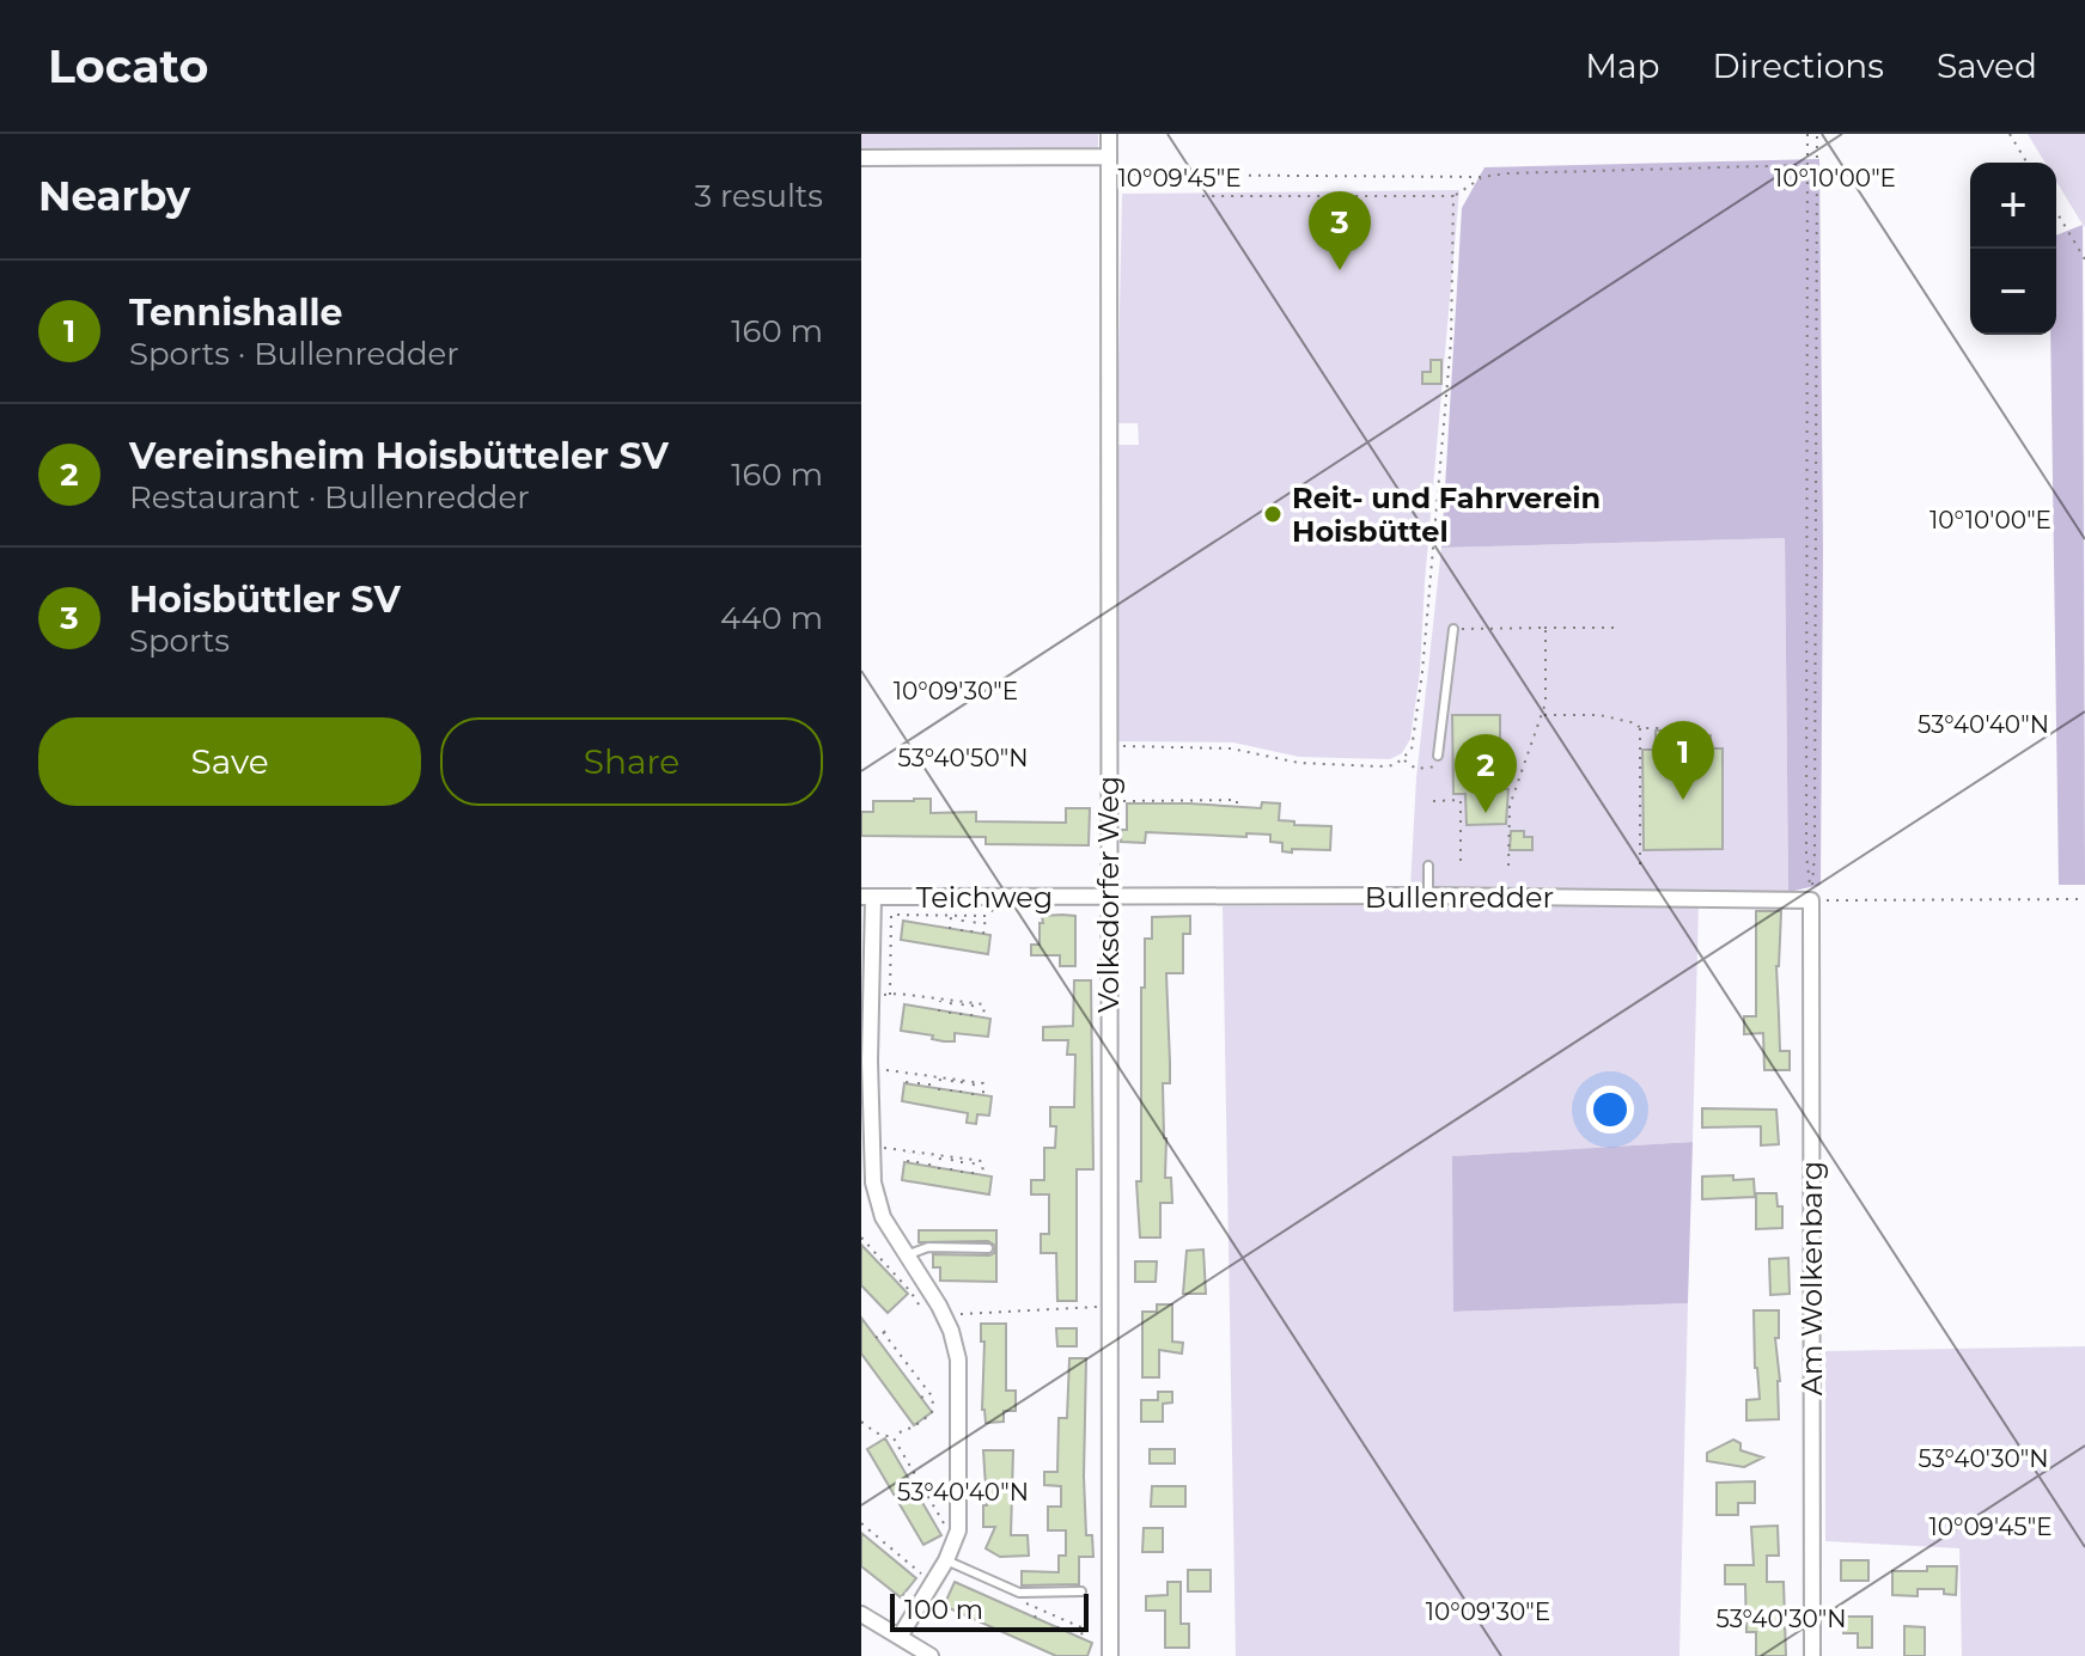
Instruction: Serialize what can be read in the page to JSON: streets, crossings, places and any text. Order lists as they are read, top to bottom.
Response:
{
  "streets": {
    "street": [
      "Volksdorfer Weg",
      "Teichweg",
      "Bullenredder",
      "Am Wolkenbarg"
    ]
  },
  "crossings": [
    ["Volksdorfer Weg", "Teichweg"],
    ["Volksdorfer Weg", "Bullenredder"],
    ["Teichweg", "Bullenredder"],
    ["Bullenredder", "Am Wolkenbarg"]
  ],
  "places": ["Reit- und Fahrverein Hoisbüttel"],
  "scale_bar": "100 m",
  "page": {
    "header": "Locato",
    "nav": ["Map", "Directions", "Saved"],
    "heading": ["Nearby", "3 results"],
    "map_buttons": ["+", "−"],
    "pins": ["3", "1", "2"],
    "list": [
      {
        "mark": "1",
        "name": "Tennishalle",
        "note": "Sports · Bullenredder",
        "value": "160 m"
      },
      {
        "mark": "2",
        "name": "Vereinsheim Hoisbütteler SV",
        "note": "Restaurant · Bullenredder",
        "value": "160 m"
      },
      {
        "mark": "3",
        "name": "Hoisbüttler SV",
        "note": "Sports",
        "value": "440 m"
      }
    ],
    "buttons": ["Save", "Share"],
    "scale": "100 m"
  },
  "coordinates": [
    "10°09'45\"E",
    "10°10'00\"E",
    "10°09'30\"E",
    "53°40'40\"N",
    "53°40'50\"N",
    "53°40'30\"N"
  ]
}
